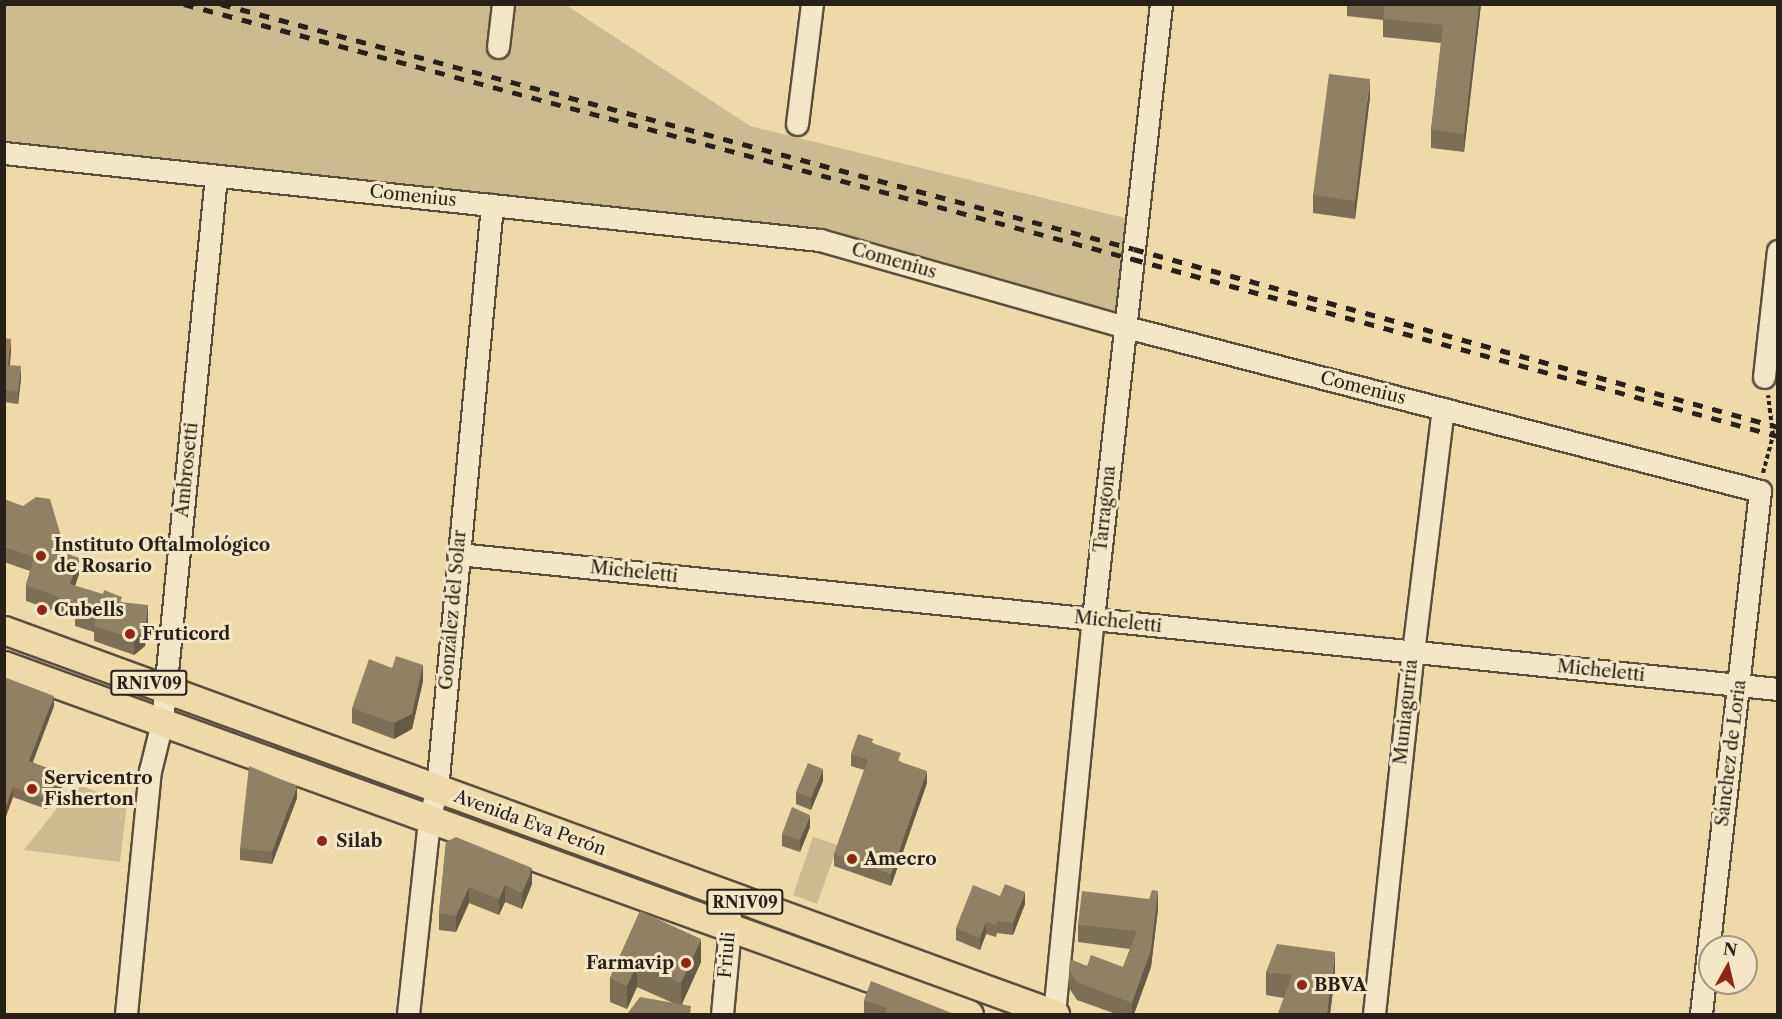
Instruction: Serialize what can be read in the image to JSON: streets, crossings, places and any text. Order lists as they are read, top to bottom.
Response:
{
  "streets": {
    "main road": ["RN1V09", "Avenida Eva Perón"],
    "street": [
      "Comenius",
      "Ambrosetti",
      "Tarragona",
      "Micheletti",
      "González del Solar",
      "Muniagurría",
      "Sánchez de Loria",
      "Friuli"
    ]
  },
  "crossings": [
    ["Comenius", "Ambrosetti"],
    ["Comenius", "Tarragona"],
    ["Comenius", "González del Solar"],
    ["Comenius", "Muniagurría"],
    ["Comenius", "Sánchez de Loria"],
    ["Ambrosetti", "Avenida Eva Perón"],
    ["Tarragona", "Micheletti"],
    ["Tarragona", "Avenida Eva Perón"],
    ["Micheletti", "González del Solar"],
    ["Micheletti", "Muniagurría"],
    ["Micheletti", "Sánchez de Loria"],
    ["González del Solar", "Avenida Eva Perón"],
    ["Avenida Eva Perón", "Friuli"]
  ],
  "places": [
    "Instituto Oftalmológico de Rosario",
    "Cubells",
    "Fruticord",
    "Servicentro Fisherton",
    "Silab",
    "Amecro",
    "Farmavip",
    "BBVA"
  ],
  "north": "top"
}
